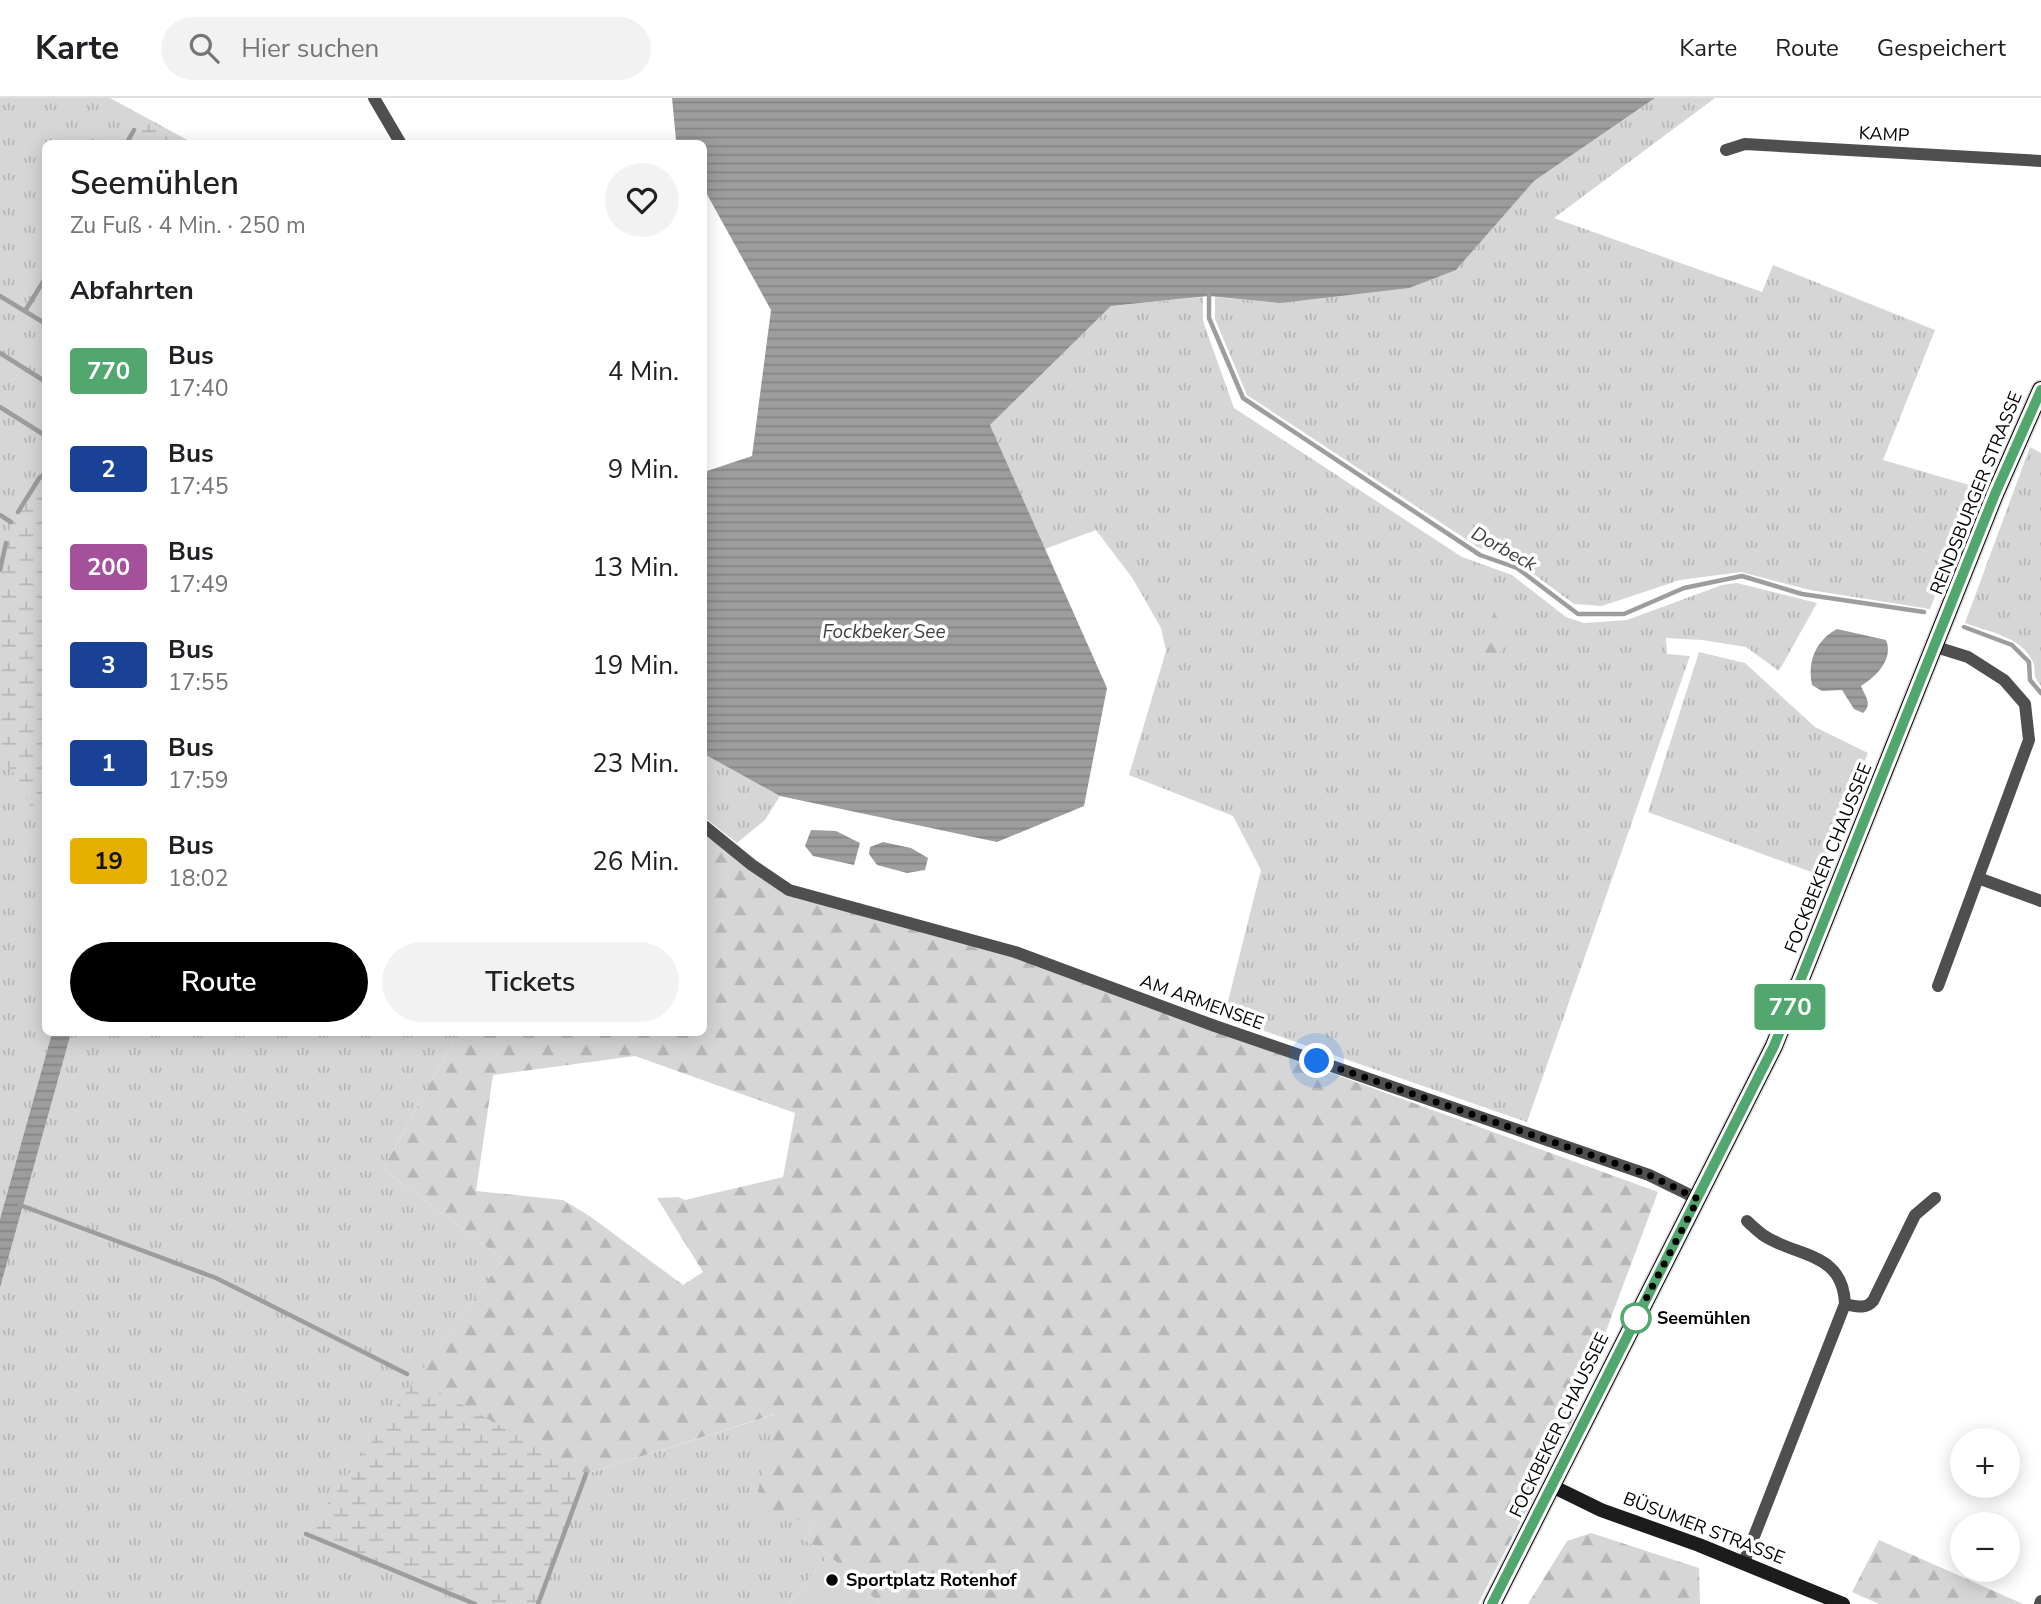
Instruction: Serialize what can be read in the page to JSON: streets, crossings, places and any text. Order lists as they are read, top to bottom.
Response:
{
  "streets": {
    "main road": ["RENDSBURGER STRASSE", "FOCKBEKER CHAUSSEE"],
    "street": ["KAMP", "AM ARMENSEE", "BÜSUMER STRASSE"]
  },
  "crossings": [
    ["RENDSBURGER STRASSE", "FOCKBEKER CHAUSSEE"],
    ["FOCKBEKER CHAUSSEE", "AM ARMENSEE"],
    ["FOCKBEKER CHAUSSEE", "BÜSUMER STRASSE"]
  ],
  "water": ["Dorbeck", "Fockbeker See"],
  "places": ["Seemühlen", "Sportplatz Rotenhof"],
  "lines": ["bus line 770"],
  "page": {
    "header": "Karte",
    "search": "Hier suchen",
    "nav": ["Karte", "Route", "Gespeichert"],
    "on_map": "770",
    "heading": [
      ["Seemühlen", "Zu Fuß · 4 Min. · 250 m"],
      "Abfahrten"
    ],
    "list": [
      {
        "mark": "770",
        "name": "Bus",
        "note": "17:40",
        "value": "4 Min."
      },
      {
        "mark": "2",
        "name": "Bus",
        "note": "17:45",
        "value": "9 Min."
      },
      {
        "mark": "200",
        "name": "Bus",
        "note": "17:49",
        "value": "13 Min."
      },
      {
        "mark": "3",
        "name": "Bus",
        "note": "17:55",
        "value": "19 Min."
      },
      {
        "mark": "1",
        "name": "Bus",
        "note": "17:59",
        "value": "23 Min."
      },
      {
        "mark": "19",
        "name": "Bus",
        "note": "18:02",
        "value": "26 Min."
      }
    ],
    "buttons": ["Route", "Tickets"],
    "map_buttons": ["+", "−"]
  }
}
